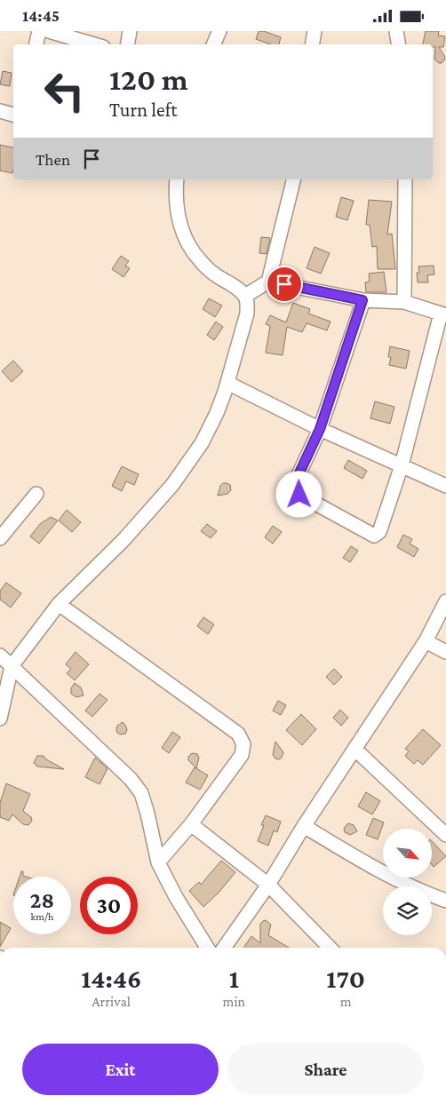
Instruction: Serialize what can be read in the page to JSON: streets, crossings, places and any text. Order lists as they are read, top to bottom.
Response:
{
  "north": "bottom right",
  "page": {
    "status": "14:45",
    "turn": ["120 m", "Turn left"],
    "then": "Then",
    "speed": "28 km/h",
    "limit": "30",
    "eta": [
      "14:46",
      "Arrival",
      "1",
      "min",
      "170",
      "m"
    ],
    "buttons": ["Exit", "Share"]
  }
}
